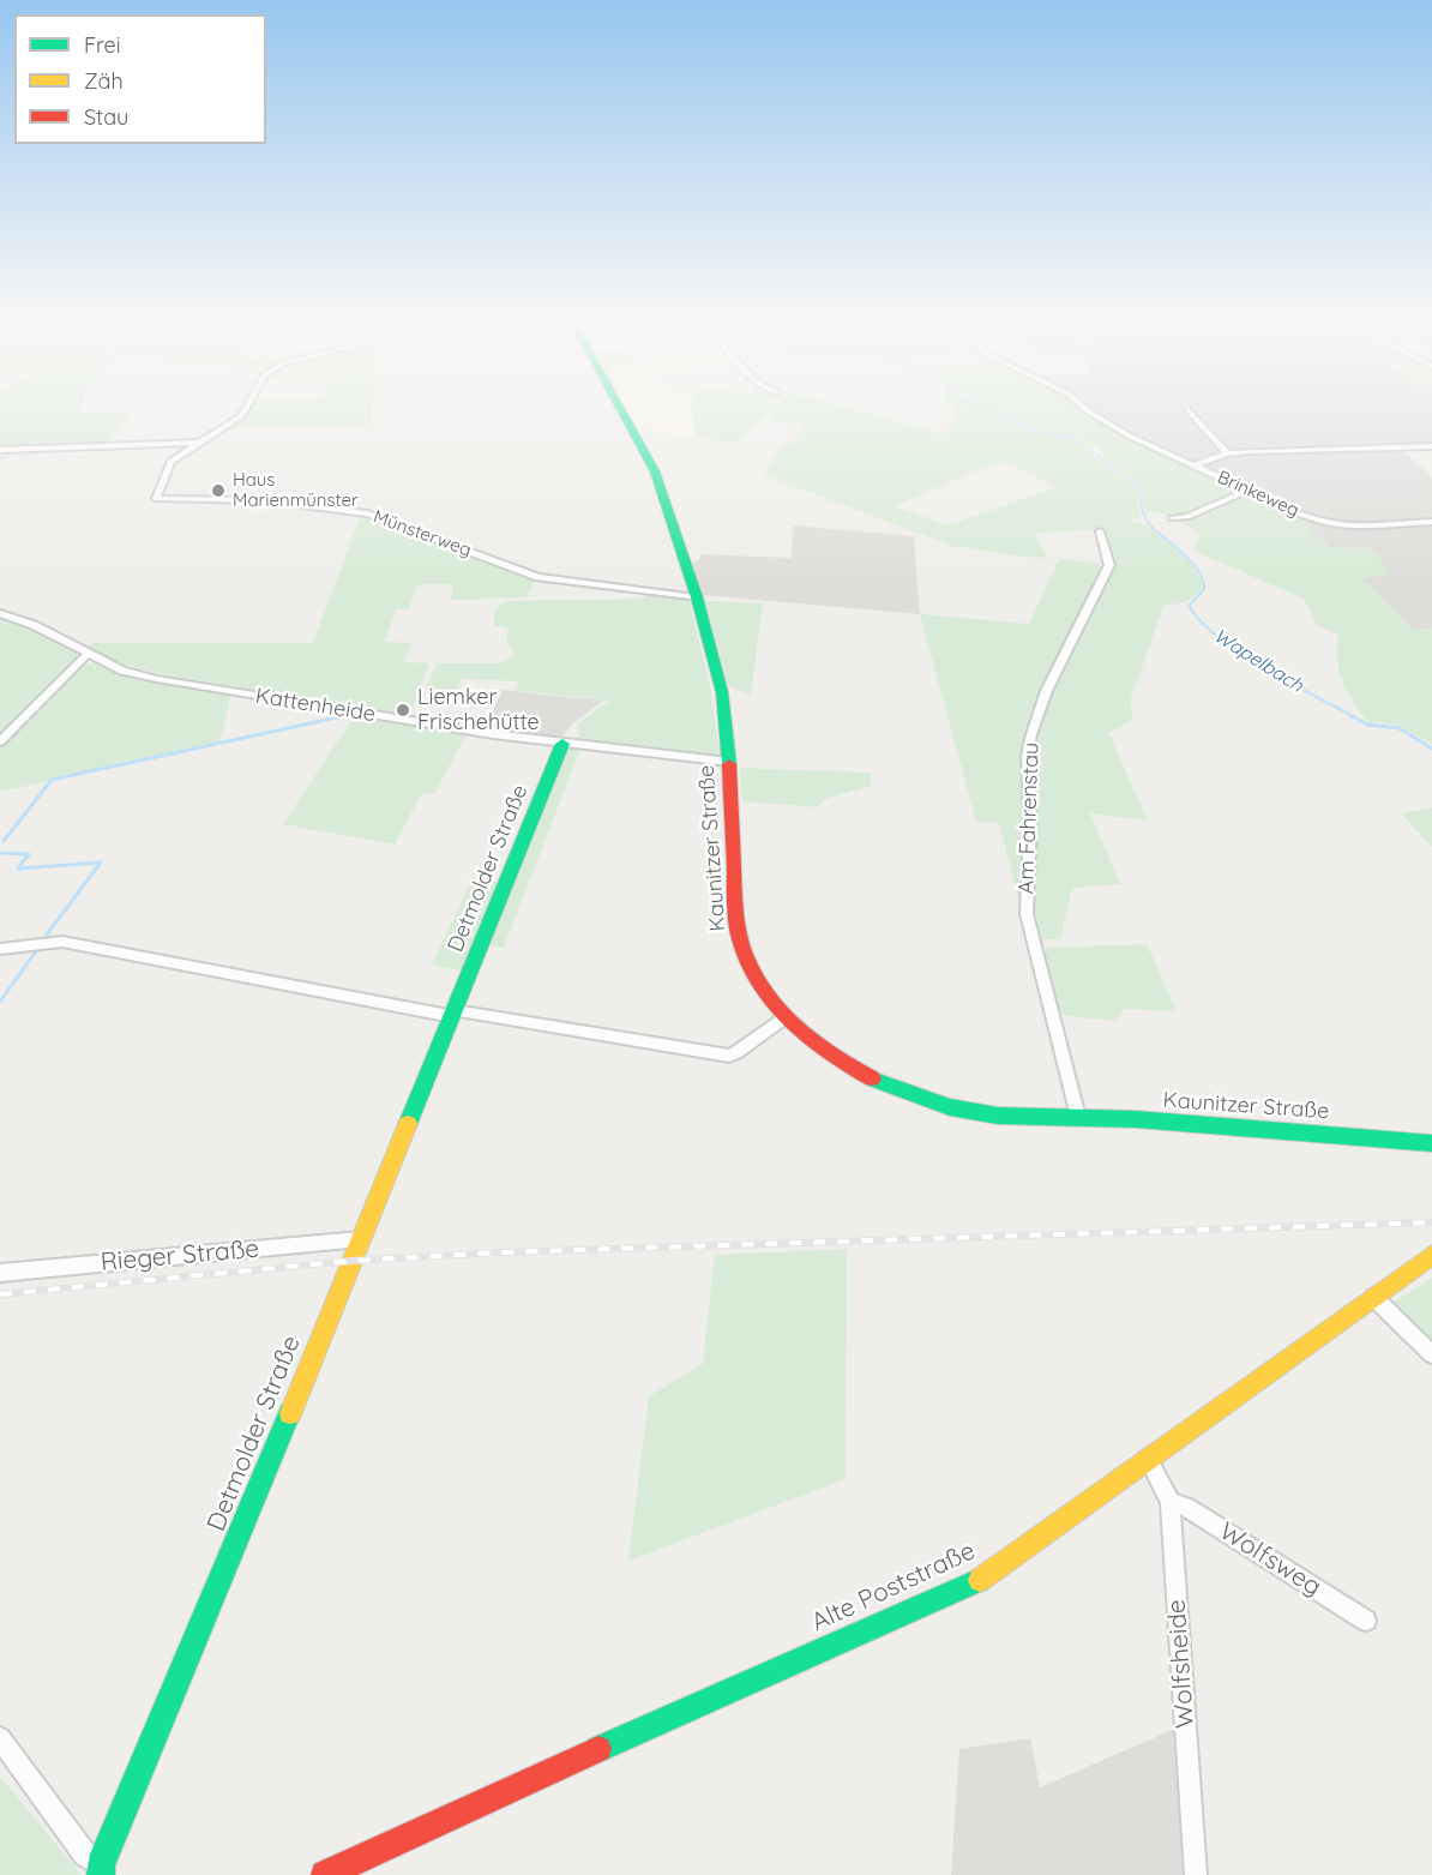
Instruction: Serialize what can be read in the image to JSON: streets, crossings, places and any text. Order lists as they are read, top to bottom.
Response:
{
  "streets": {
    "street": [
      "Brinkeweg",
      "Münsterweg",
      "Kattenheide",
      "Am Fahrenstau",
      "Kaunitzer Straße",
      "Detmolder Straße",
      "Rieger Straße",
      "Wolfsweg",
      "Alte Poststraße",
      "Wolfsheide"
    ]
  },
  "crossings": [
    ["Münsterweg", "Kaunitzer Straße"],
    ["Kattenheide", "Kaunitzer Straße"],
    ["Kattenheide", "Detmolder Straße"],
    ["Am Fahrenstau", "Kaunitzer Straße"],
    ["Detmolder Straße", "Rieger Straße"],
    ["Wolfsweg", "Wolfsheide"],
    ["Alte Poststraße", "Wolfsheide"]
  ],
  "water": ["Wapelbach"],
  "places": ["Haus Marienmünster", "Liemker Frischehütte"],
  "legend": ["Frei", "Zäh", "Stau"]
}
